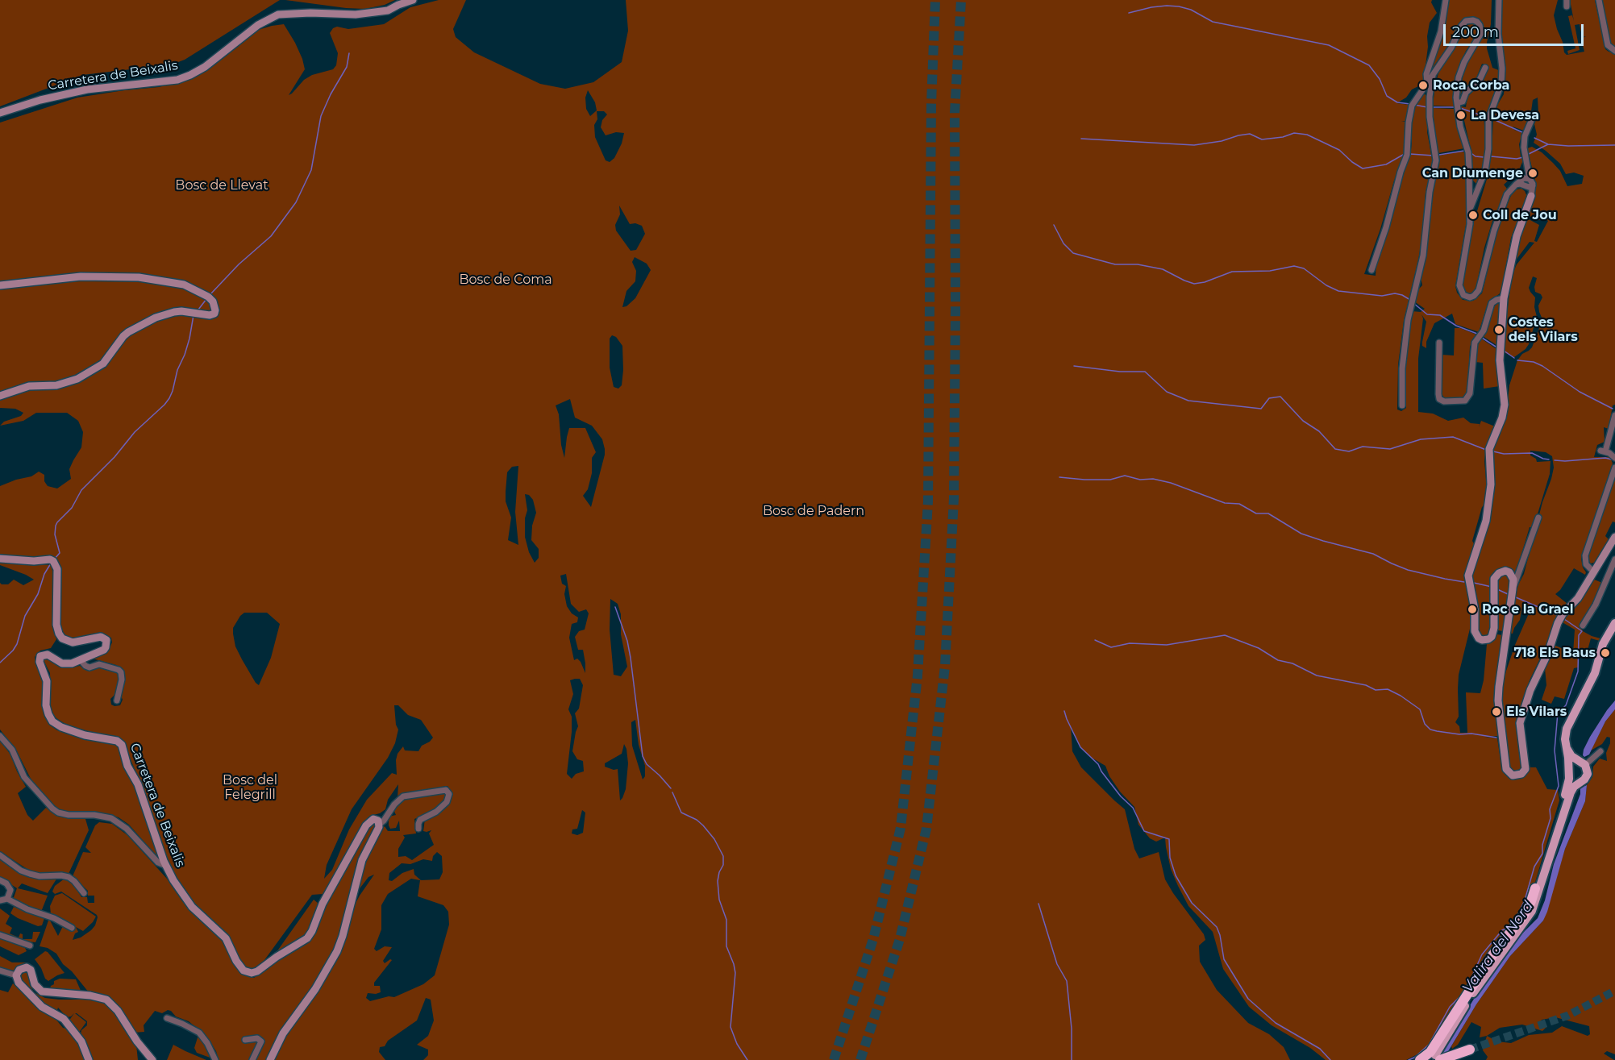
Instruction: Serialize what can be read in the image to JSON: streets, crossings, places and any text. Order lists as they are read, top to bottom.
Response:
{
  "streets": {
    "main road": ["Carretera de Beixalis"]
  },
  "water": ["Valira del Nord"],
  "parks": [
    "Bosc de Llevat",
    "Bosc de Coma",
    "Bosc de Padern",
    "Bosc del Felegrill"
  ],
  "places": [
    "Roca Corba",
    "La Devesa",
    "Can Diumenge",
    "Coll de Jou",
    "Costes dels Vilars",
    "Roc e la Grael",
    "718 Els Baus",
    "Els Vilars"
  ],
  "scale_bar": "200 m"
}
